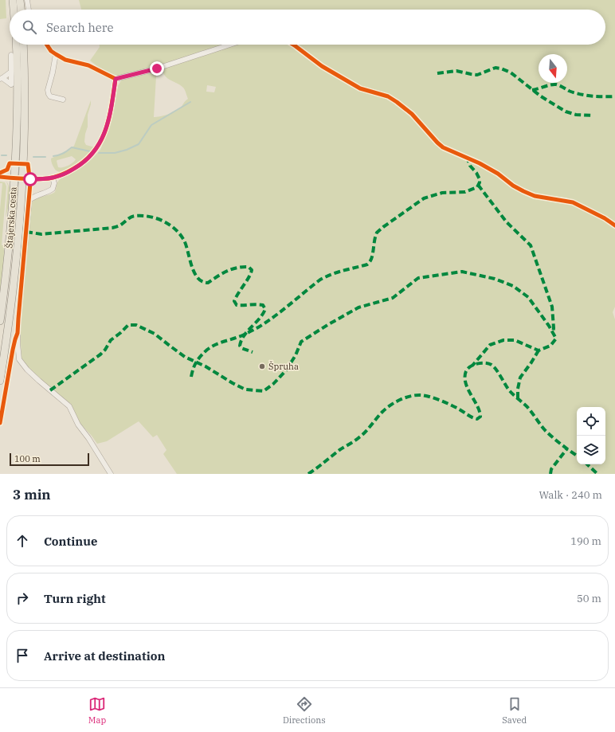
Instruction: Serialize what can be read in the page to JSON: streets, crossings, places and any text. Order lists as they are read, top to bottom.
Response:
{
  "streets": {
    "main road": ["Štajerska cesta"]
  },
  "places": ["Špruha"],
  "scale_bar": "100 m",
  "north": "bottom",
  "page": {
    "search": "Search here",
    "scale": "100 m",
    "heading": ["3 min", "Walk · 240 m"],
    "list": [
      ["Continue", "190 m"],
      ["Turn right", "50 m"],
      "Arrive at destination"
    ],
    "nav": ["Map", "Directions", "Saved"]
  }
}
